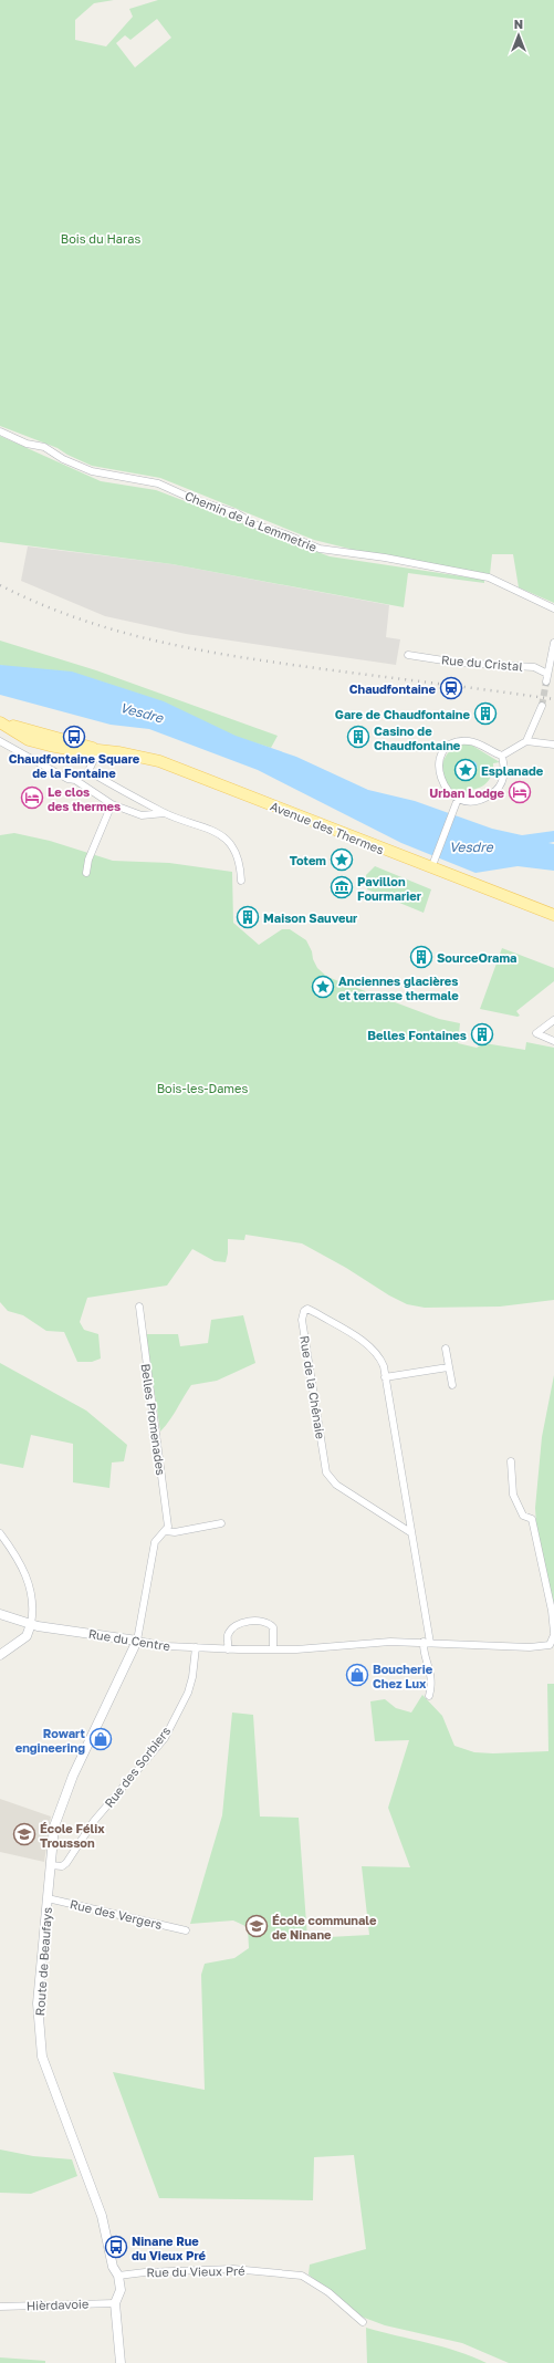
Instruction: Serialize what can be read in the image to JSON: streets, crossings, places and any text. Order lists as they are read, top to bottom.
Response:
{
  "streets": {
    "main road": ["Avenue des Thermes"],
    "street": [
      "Chemin de la Lemmetrie",
      "Rue du Cristal",
      "Rue de la Chênaie",
      "Belles Promenades",
      "Rue du Centre",
      "Rue des Sorbiers",
      "Rue des Vergers",
      "Route de Beaufays",
      "Rue du Vieux Pré",
      "Hièrdavoie"
    ]
  },
  "crossings": [
    ["Rue de la Chênaie", "Rue du Centre"],
    ["Rue du Centre", "Rue des Sorbiers"],
    ["Rue du Centre", "Route de Beaufays"],
    ["Rue des Sorbiers", "Route de Beaufays"],
    ["Rue des Vergers", "Route de Beaufays"],
    ["Route de Beaufays", "Rue du Vieux Pré"],
    ["Route de Beaufays", "Hièrdavoie"]
  ],
  "water": ["Vesdre"],
  "parks": ["Bois du Haras", "Bois-les-Dames"],
  "places": {
    "station": ["Chaudfontaine"],
    "building": [
      "Gare de Chaudfontaine",
      "Casino de Chaudfontaine",
      "Maison Sauveur",
      "SourceOrama",
      "Belles Fontaines"
    ],
    "bus stop": ["Chaudfontaine Square de la Fontaine", "Ninane Rue du Vieux Pré"],
    "place": ["Esplanade", "Totem", "Anciennes glacières et terrasse thermale"],
    "hotel": ["Urban Lodge", "Le clos des thermes"],
    "museum": ["Pavillon Fourmarier"],
    "shop": ["Boucherie Chez Lux", "Rowart engineering"],
    "school or university": ["École Félix Trousson", "École communale de Ninane"]
  },
  "north": "top"
}
